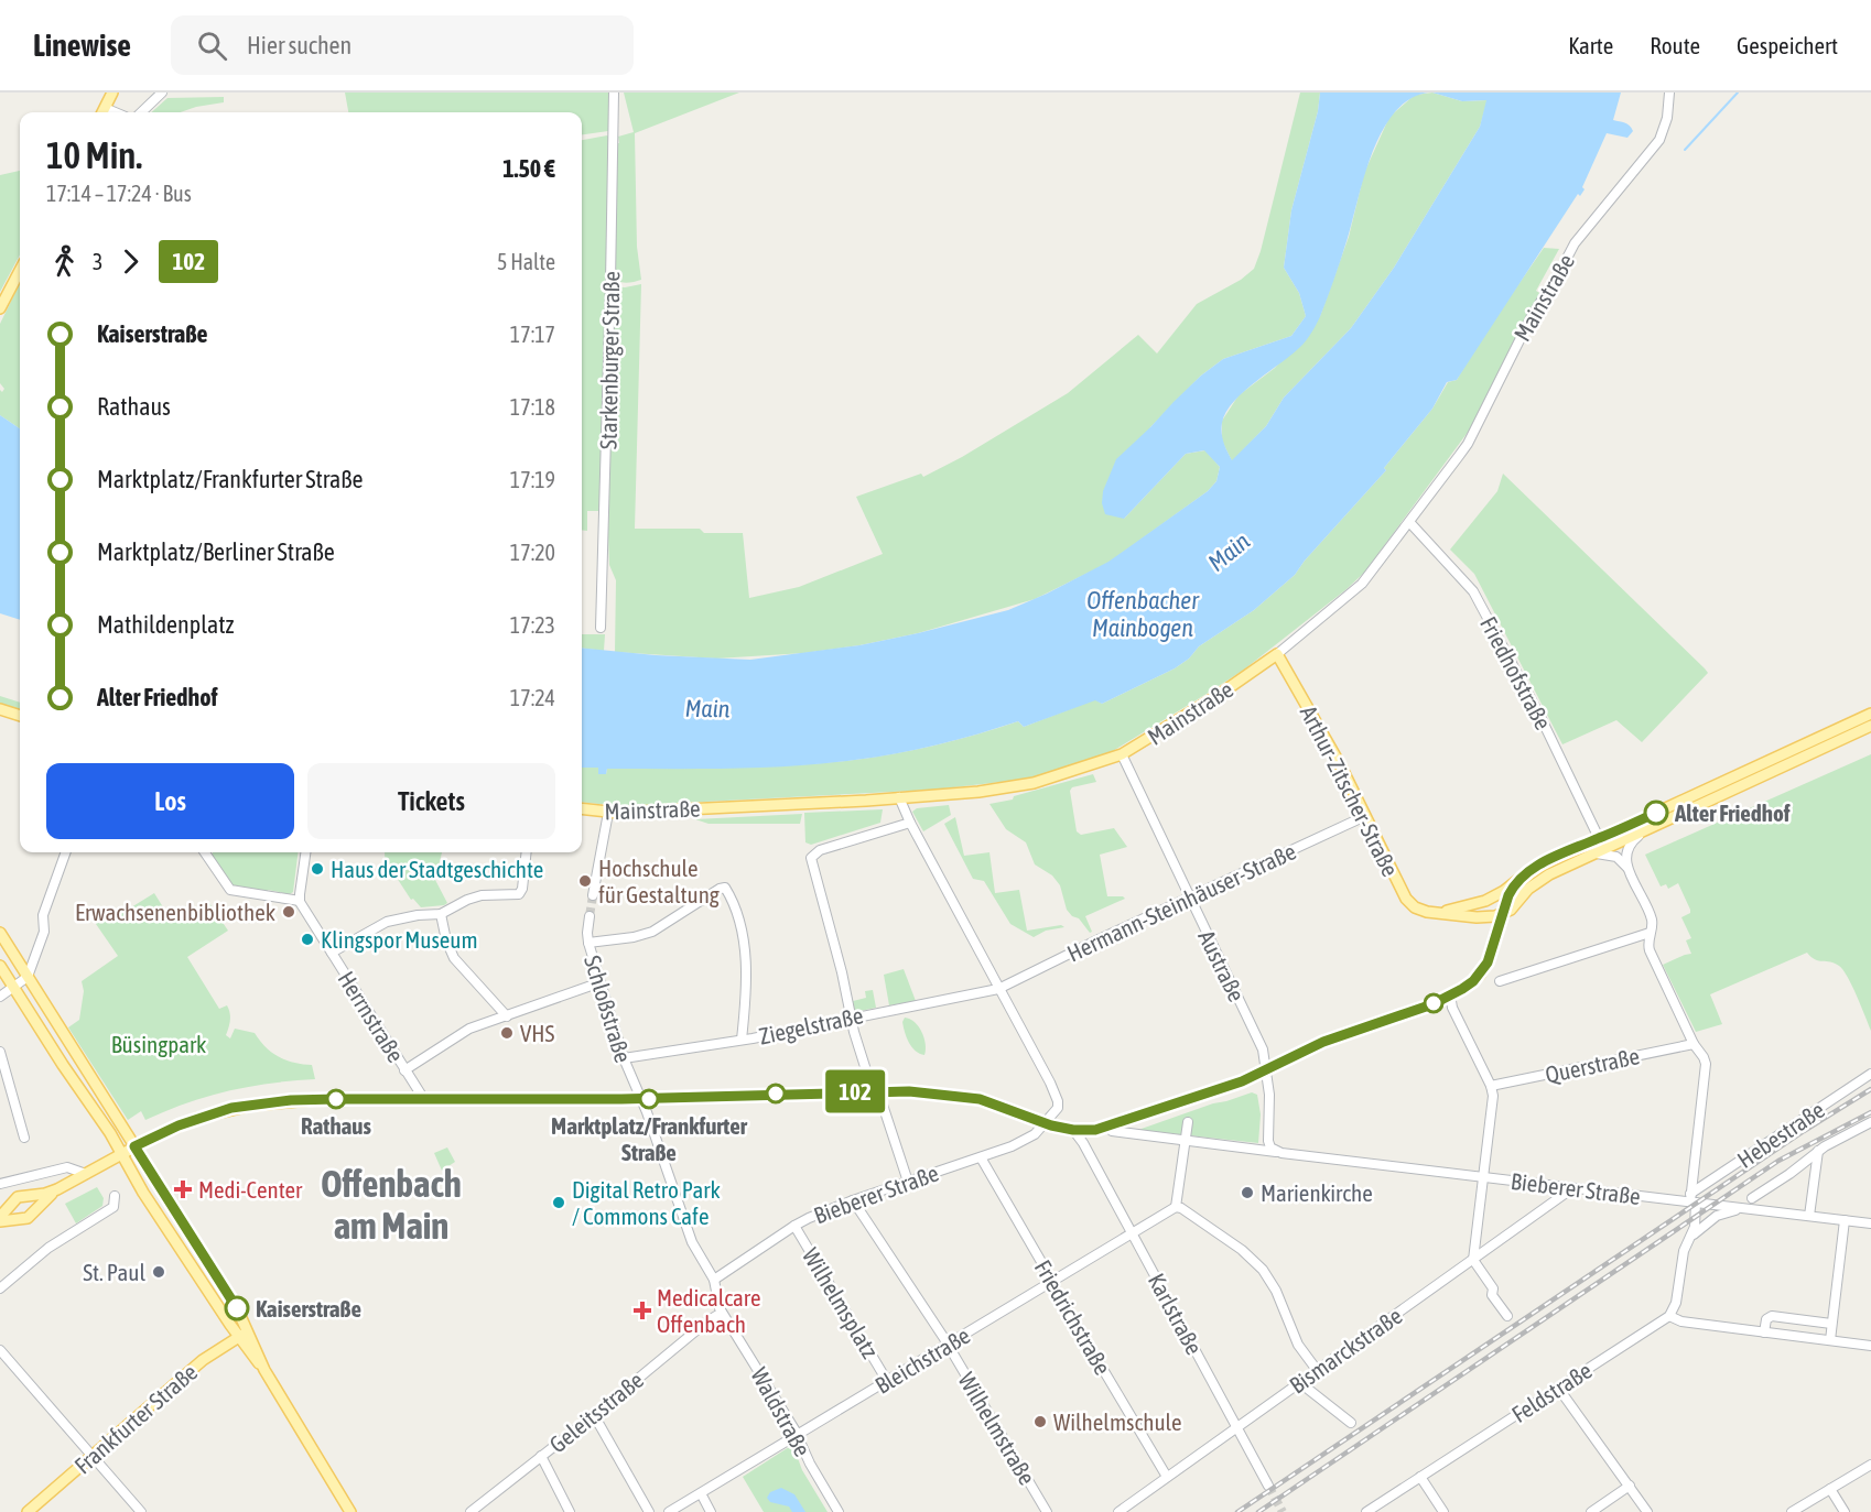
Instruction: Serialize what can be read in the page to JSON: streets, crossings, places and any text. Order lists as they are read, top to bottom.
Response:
{
  "streets": {
    "main road": [
      "Mainstraße",
      "Arthur-Zitscher-Straße",
      "Bieberer Straße",
      "Frankfurter Straße"
    ],
    "street": [
      "Starkenburger Straße",
      "Friedhofstraße",
      "Hermann-Steinhäuser-Straße",
      "Austraße",
      "Schloßstraße",
      "Herrnstraße",
      "Ziegelstraße",
      "Querstraße",
      "Hebestraße",
      "Wilhelmsplatz",
      "Karlstraße",
      "Friedrichstraße",
      "Bismarckstraße",
      "Bleichstraße",
      "Feldstraße",
      "Geleitsstraße",
      "Waldstraße",
      "Wilhelmstraße"
    ]
  },
  "crossings": [
    ["Mainstraße", "Friedhofstraße"],
    ["Mainstraße", "Arthur-Zitscher-Straße"],
    ["Mainstraße", "Austraße"],
    ["Arthur-Zitscher-Straße", "Hermann-Steinhäuser-Straße"],
    ["Hermann-Steinhäuser-Straße", "Austraße"],
    ["Hermann-Steinhäuser-Straße", "Ziegelstraße"],
    ["Schloßstraße", "Ziegelstraße"],
    ["Schloßstraße", "Bieberer Straße"],
    ["Schloßstraße", "Waldstraße"],
    ["Herrnstraße", "Bieberer Straße"],
    ["Hebestraße", "Bieberer Straße"],
    ["Bieberer Straße", "Wilhelmsplatz"],
    ["Bieberer Straße", "Karlstraße"],
    ["Bieberer Straße", "Friedrichstraße"],
    ["Bieberer Straße", "Bismarckstraße"],
    ["Bieberer Straße", "Waldstraße"],
    ["Wilhelmsplatz", "Bleichstraße"],
    ["Karlstraße", "Bismarckstraße"],
    ["Karlstraße", "Bleichstraße"],
    ["Friedrichstraße", "Bismarckstraße"],
    ["Friedrichstraße", "Bleichstraße"],
    ["Bleichstraße", "Waldstraße"],
    ["Bleichstraße", "Wilhelmstraße"],
    ["Geleitsstraße", "Waldstraße"]
  ],
  "districts": ["Offenbach am Main"],
  "water": ["Main", "Offenbacher Mainbogen"],
  "parks": ["Büsingpark"],
  "places": {
    "other": [
      "Alter Friedhof",
      "Haus der Stadtgeschichte",
      "Hochschule für Gestaltung",
      "Erwachsenenbibliothek",
      "Klingspor Museum",
      "VHS",
      "Rathaus",
      "Marktplatz/Frankfurter Straße",
      "Marienkirche",
      "Digital Retro Park / Commons Cafe",
      "St. Paul",
      "Kaiserstraße",
      "Wilhelmschule"
    ],
    "health": ["Medi-Center", "Medicalcare Offenbach"]
  },
  "lines": ["bus line 102"],
  "page": {
    "header": "Linewise",
    "search": "Hier suchen",
    "nav": ["Karte", "Route", "Gespeichert"],
    "on_map": "102",
    "heading": ["10 Min.", "17:14 – 17:24 · Bus", "1.50 €"],
    "legs": ["3", "102", "5 Halte"],
    "list": [
      {
        "name": "Kaiserstraße",
        "value": "17:17"
      },
      {
        "name": "Rathaus",
        "value": "17:18"
      },
      {
        "name": "Marktplatz/Frankfurter Straße",
        "value": "17:19"
      },
      {
        "name": "Marktplatz/Berliner Straße",
        "value": "17:20"
      },
      {
        "name": "Mathildenplatz",
        "value": "17:23"
      },
      {
        "name": "Alter Friedhof",
        "value": "17:24"
      }
    ],
    "buttons": ["Los", "Tickets"]
  }
}
